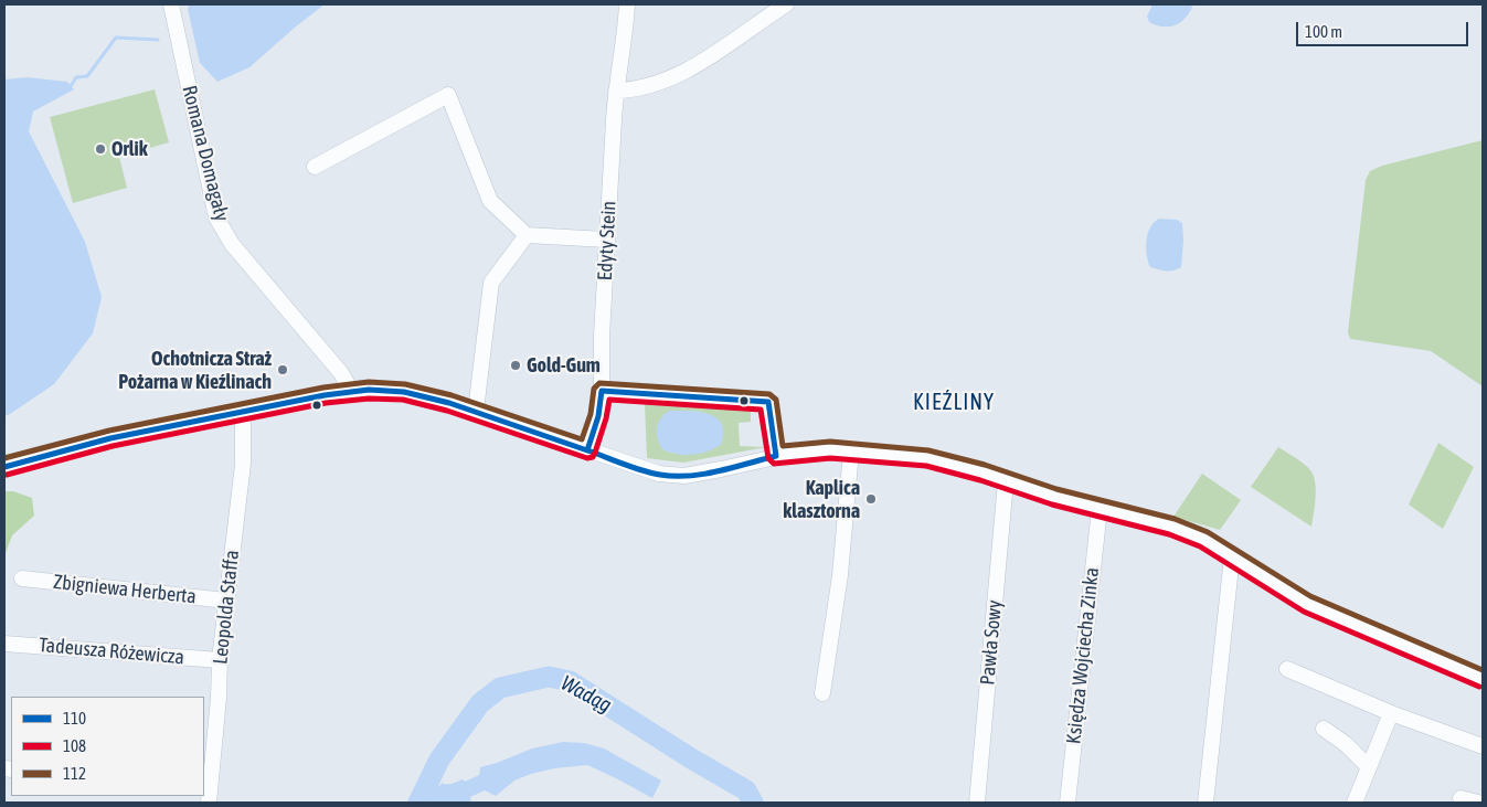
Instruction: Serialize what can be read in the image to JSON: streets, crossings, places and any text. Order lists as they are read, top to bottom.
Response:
{
  "streets": {
    "street": [
      "Romana Domagały",
      "Edyty Stein",
      "Zbigniewa Herberta",
      "Leopolda Staffa",
      "Pawła Sowy",
      "Tadeusza Różewicza",
      "Księdza Wojciecha Zinka"
    ]
  },
  "crossings": [
    ["Zbigniewa Herberta", "Leopolda Staffa"],
    ["Leopolda Staffa", "Tadeusza Różewicza"]
  ],
  "districts": ["KIEŹLINY"],
  "water": ["Wadąg"],
  "places": [
    "Orlik",
    "Gold-Gum",
    "Ochotnicza Straż Pożarna w Kieźlinach",
    "Kaplica klasztorna"
  ],
  "lines": ["transit line 112", "transit line 110", "transit line 108"],
  "legend": ["110", "108", "112"],
  "scale_bar": "100 m"
}
